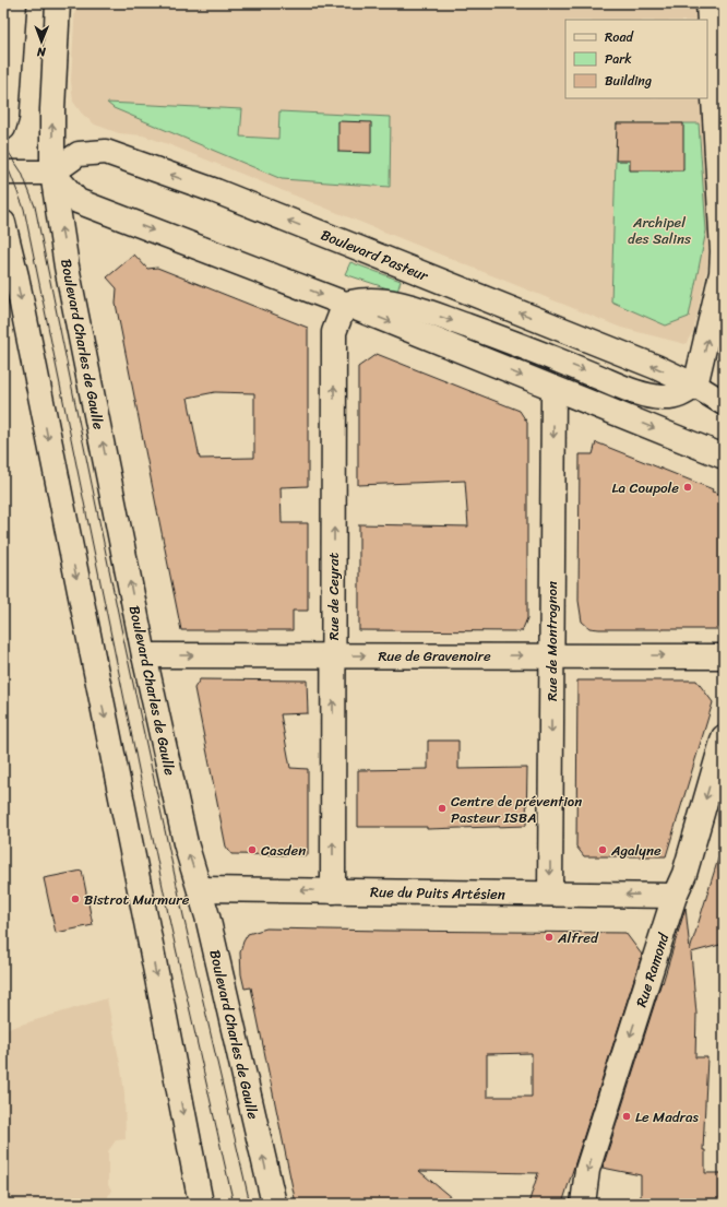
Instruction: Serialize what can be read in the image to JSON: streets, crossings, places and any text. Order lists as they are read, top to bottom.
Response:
{
  "streets": {
    "main road": [
      "Boulevard Pasteur",
      "Boulevard Charles de Gaulle",
      "Rue de Ceyrat",
      "Rue de Montrognon",
      "Rue de Gravenoire",
      "Rue du Puits Artésien",
      "Rue Ramond"
    ]
  },
  "crossings": [
    ["Boulevard Pasteur", "Boulevard Charles de Gaulle"],
    ["Boulevard Charles de Gaulle", "Rue de Gravenoire"],
    ["Boulevard Charles de Gaulle", "Rue du Puits Artésien"],
    ["Rue de Ceyrat", "Rue de Gravenoire"],
    ["Rue de Ceyrat", "Rue du Puits Artésien"],
    ["Rue de Montrognon", "Rue de Gravenoire"],
    ["Rue de Montrognon", "Rue du Puits Artésien"],
    ["Rue du Puits Artésien", "Rue Ramond"]
  ],
  "one_way": [
    "Rue de Ceyrat",
    "Rue de Montrognon",
    "Rue de Gravenoire",
    "Rue du Puits Artésien",
    "Rue Ramond"
  ],
  "parks": ["Archipel des Salins"],
  "places": [
    "La Coupole",
    "Centre de prévention Pasteur ISBA",
    "Casden",
    "Agalyne",
    "Bistrot Murmure",
    "Alfred",
    "Le Madras"
  ],
  "legend": ["Road", "Park", "Building"],
  "north": "bottom"
}
